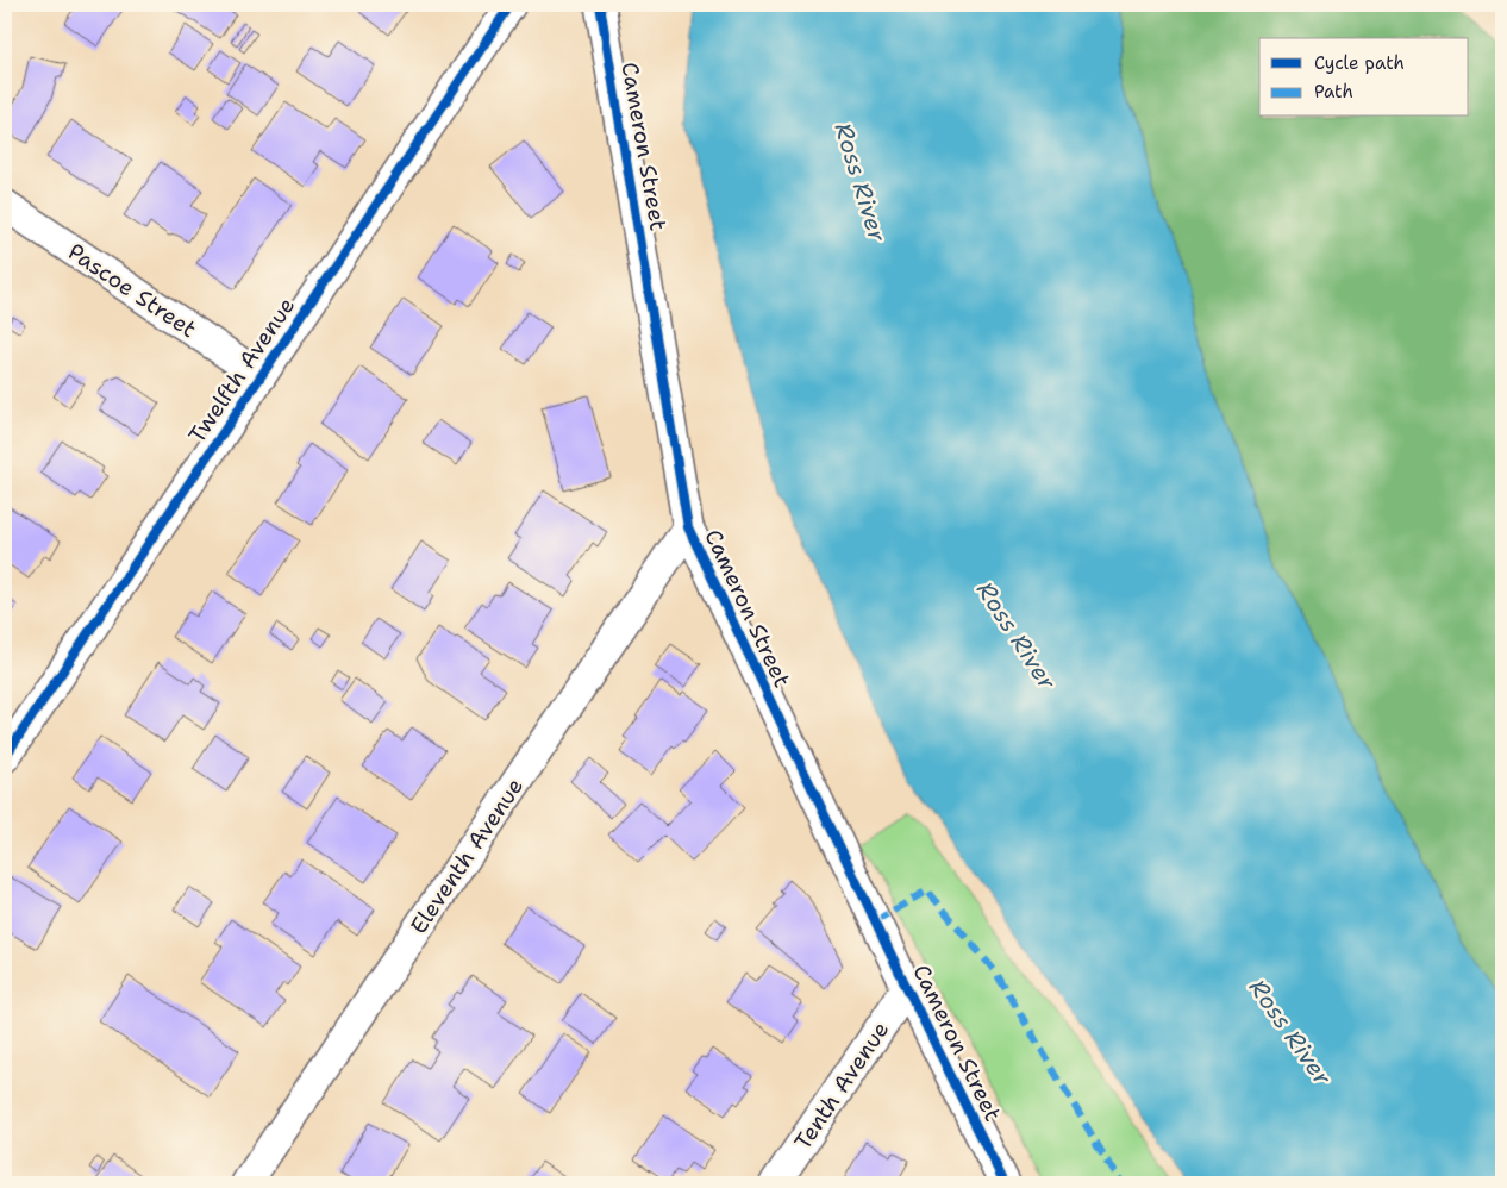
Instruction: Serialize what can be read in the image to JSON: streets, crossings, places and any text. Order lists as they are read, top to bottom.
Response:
{
  "streets": {
    "street": [
      "Cameron Street",
      "Pascoe Street",
      "Twelfth Avenue",
      "Eleventh Avenue",
      "Tenth Avenue"
    ]
  },
  "crossings": [
    ["Cameron Street", "Eleventh Avenue"],
    ["Cameron Street", "Tenth Avenue"],
    ["Pascoe Street", "Twelfth Avenue"]
  ],
  "water": ["Ross River"],
  "legend": ["Cycle path", "Path"]
}
